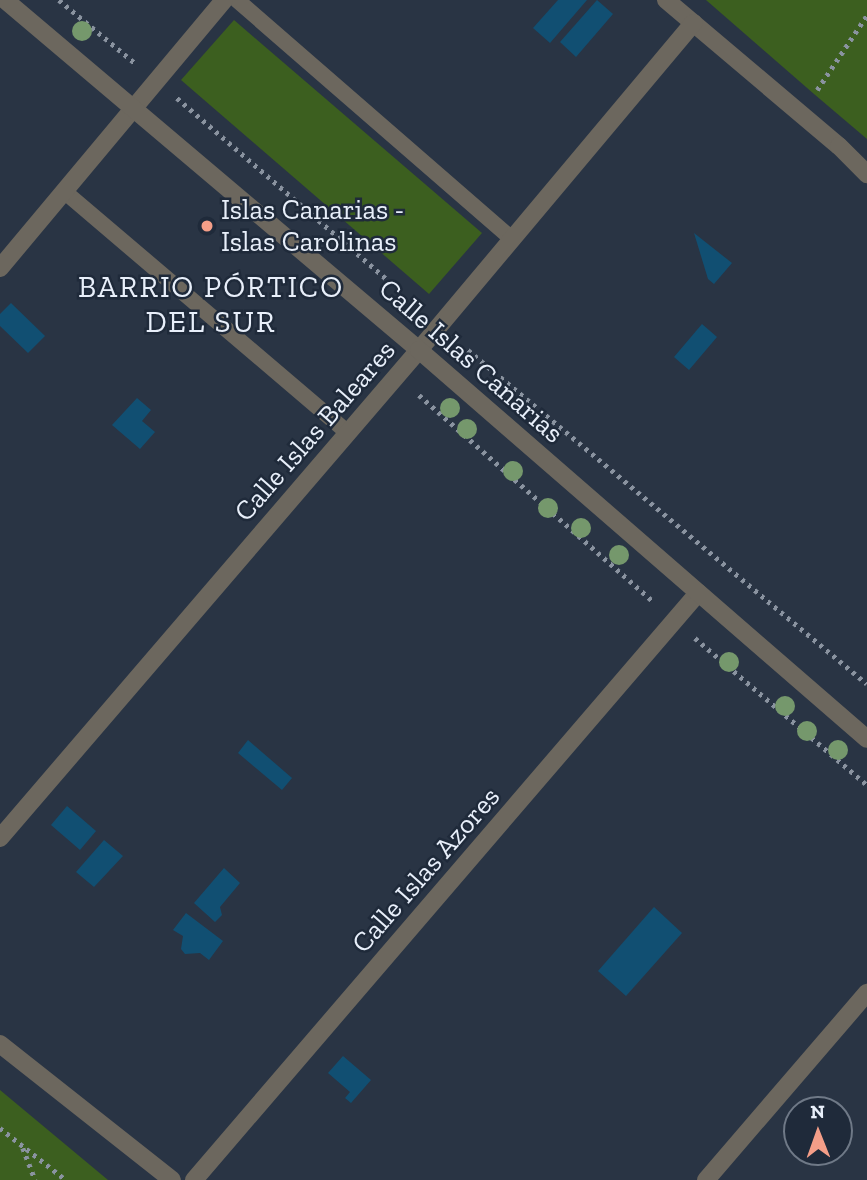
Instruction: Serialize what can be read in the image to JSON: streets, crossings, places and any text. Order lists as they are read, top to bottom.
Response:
{
  "streets": {
    "street": ["Calle Islas Canarias", "Calle Islas Baleares", "Calle Islas Azores"]
  },
  "crossings": [
    ["Calle Islas Canarias", "Calle Islas Baleares"],
    ["Calle Islas Canarias", "Calle Islas Azores"]
  ],
  "districts": ["BARRIO PÓRTICO DEL SUR"],
  "places": ["Islas Canarias - Islas Carolinas"],
  "north": "top"
}
